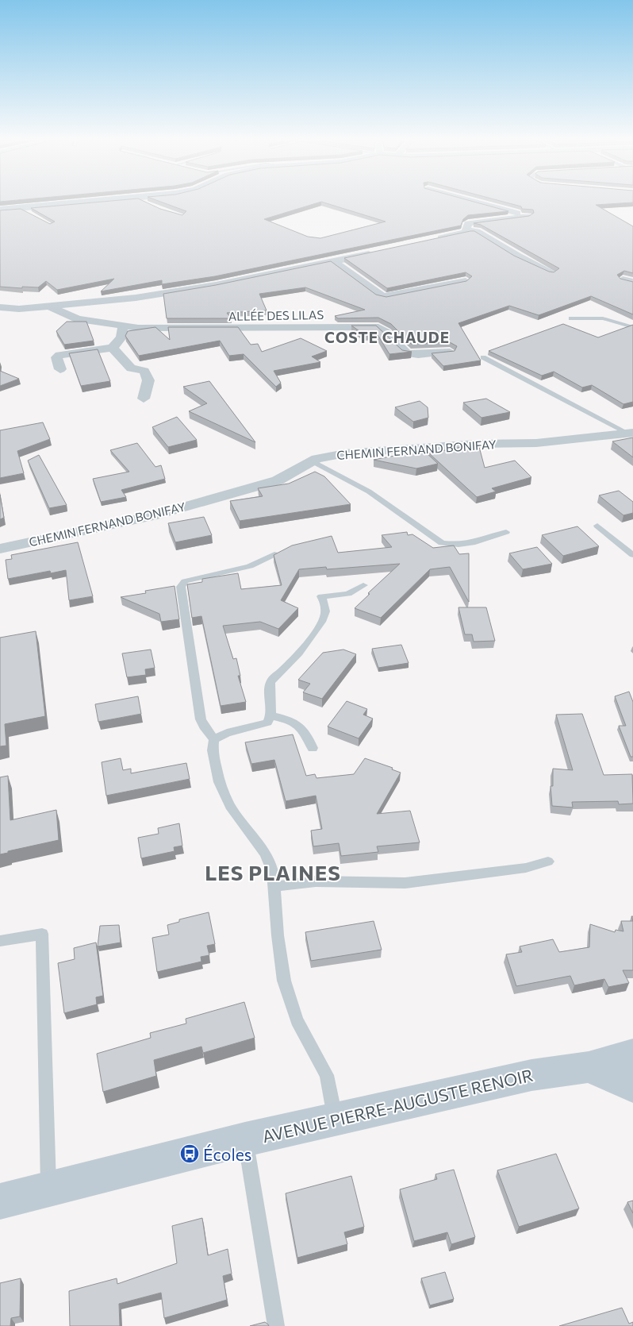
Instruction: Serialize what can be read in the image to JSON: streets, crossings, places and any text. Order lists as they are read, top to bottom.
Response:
{
  "streets": {
    "street": ["ALLÉE DES LILAS", "CHEMIN FERNAND BONIFAY", "AVENUE PIERRE-AUGUSTE RENOIR"]
  },
  "districts": ["COSTE CHAUDE", "LES PLAINES"],
  "places": {
    "bus stop": ["Écoles"]
  }
}
